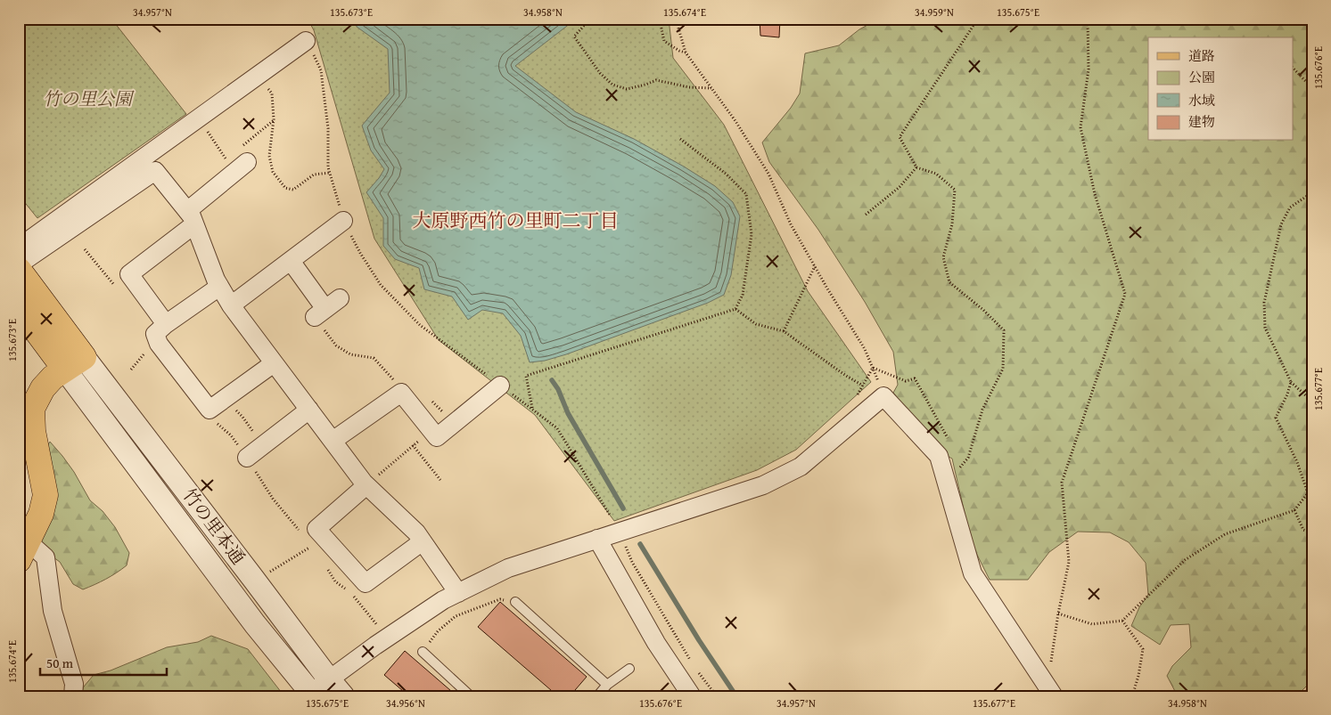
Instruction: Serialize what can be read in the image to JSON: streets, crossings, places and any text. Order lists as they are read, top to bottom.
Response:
{
  "streets": {
    "street": ["竹の里本通"]
  },
  "districts": ["大原野西竹の里町二丁目"],
  "parks": ["竹の里公園"],
  "legend": [
    "道路",
    "公園",
    "水域",
    "建物"
  ],
  "scale_bar": "50 m",
  "coordinates": [
    "34.957°N",
    "135.673°E",
    "34.958°N",
    "135.674°E",
    "34.959°N",
    "135.675°E",
    "135.676°E",
    "135.677°E",
    "34.956°N"
  ]
}
